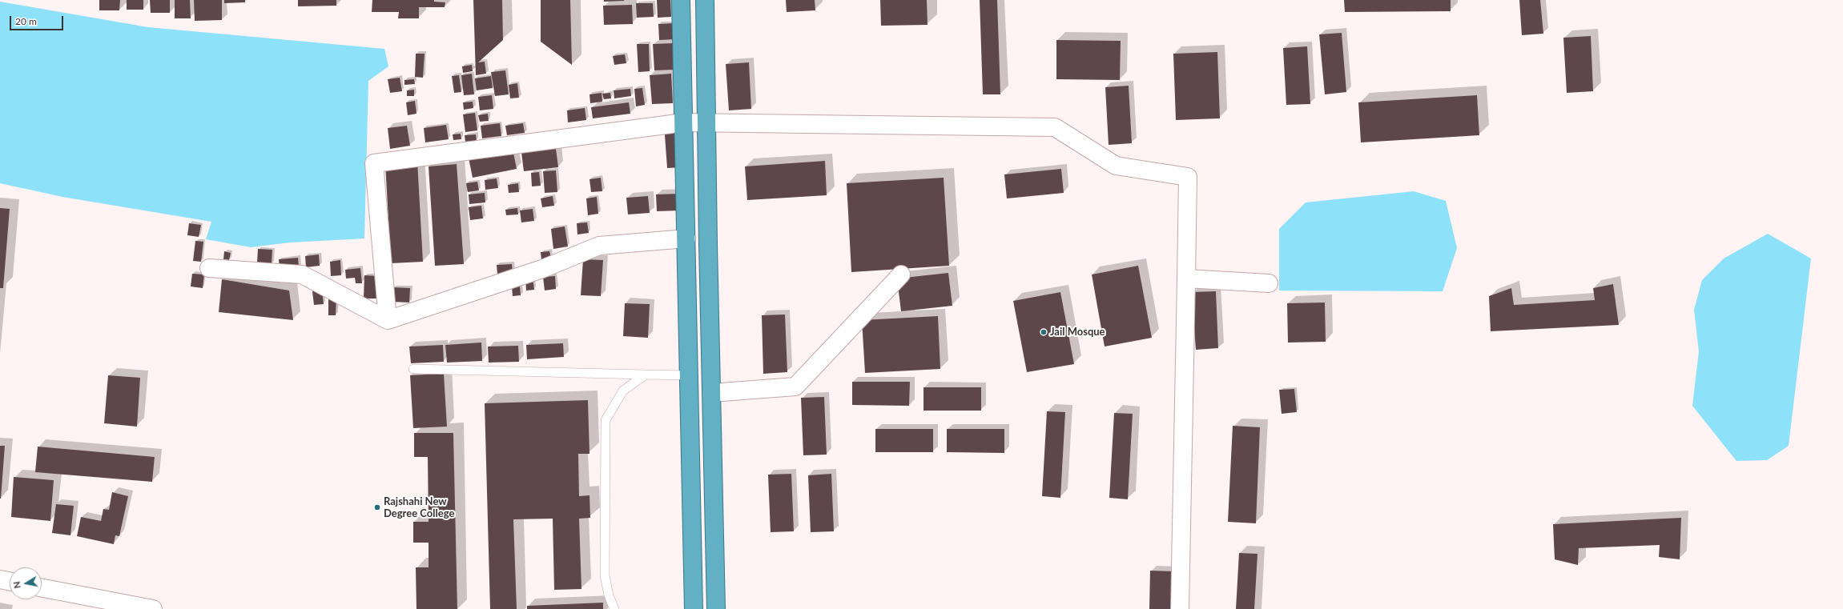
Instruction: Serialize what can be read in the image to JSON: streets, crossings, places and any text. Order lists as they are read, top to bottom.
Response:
{
  "places": ["Jail Mosque", "Rajshahi New Degree College"],
  "scale_bar": "20 m",
  "north": "left"
}
